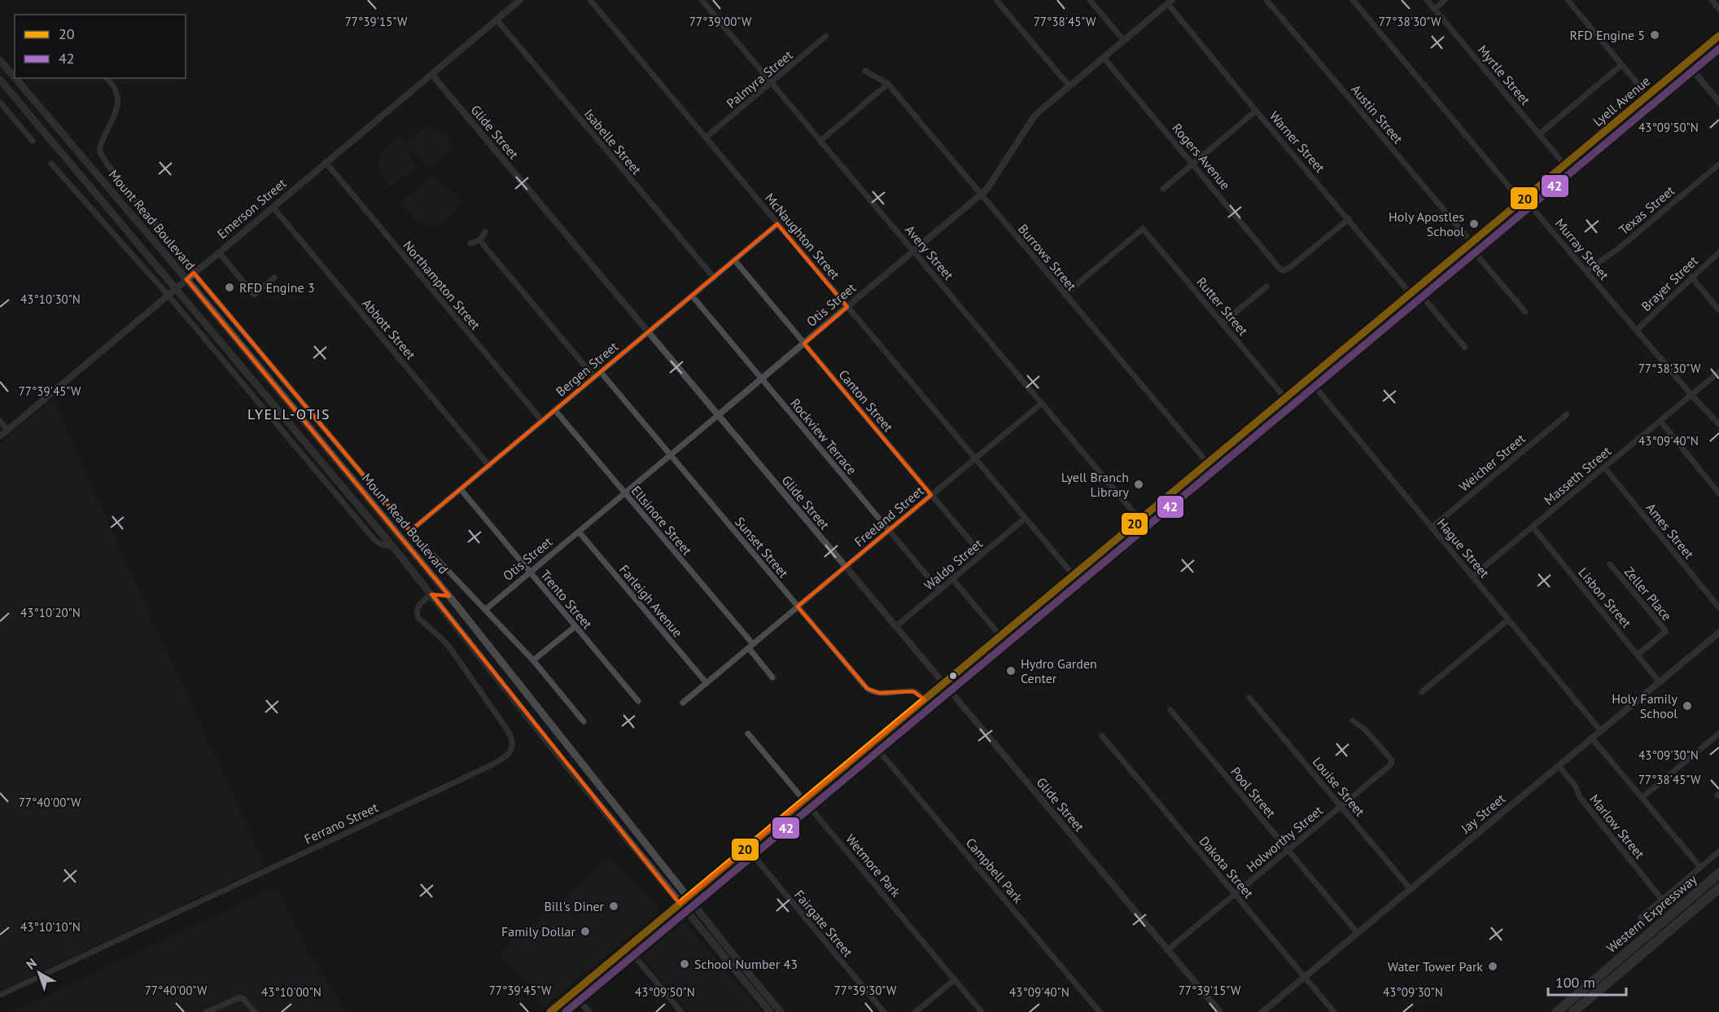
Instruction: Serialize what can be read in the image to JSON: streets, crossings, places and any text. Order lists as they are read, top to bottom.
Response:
{
  "streets": {
    "highway": ["Western Expressway"],
    "main road": ["Lyell Avenue", "Mount Read Boulevard"],
    "street": [
      "Myrtle Street",
      "Palmyra Street",
      "Austin Street",
      "Glide Street",
      "Isabelle Street",
      "Warner Street",
      "Rogers Avenue",
      "Emerson Street",
      "Texas Street",
      "McNaughton Street",
      "Murray Street",
      "Avery Street",
      "Burrows Street",
      "Brayer Street",
      "Northampton Street",
      "Otis Street",
      "Rutter Street",
      "Abbott Street",
      "Bergen Street",
      "Canton Street",
      "Rockview Terrace",
      "Weicher Street",
      "Masseth Street",
      "Freeland Street",
      "Ellsinore Street",
      "Ames Street",
      "Sunset Street",
      "Hague Street",
      "Waldo Street",
      "Zeller Place",
      "Lisbon Street",
      "Trento Street",
      "Farleigh Avenue",
      "Louise Street",
      "Pool Street",
      "Jay Street",
      "Ferrano Street",
      "Marlow Street",
      "Holworthy Street",
      "Wetmore Park",
      "Dakota Street",
      "Campbell Park",
      "Fairgate Street"
    ]
  },
  "crossings": [
    ["Myrtle Street", "Lyell Avenue"],
    ["Palmyra Street", "McNaughton Street"],
    ["Palmyra Street", "Avery Street"],
    ["Lyell Avenue", "Austin Street"],
    ["Lyell Avenue", "Glide Street"],
    ["Lyell Avenue", "Warner Street"],
    ["Lyell Avenue", "Mount Read Boulevard"],
    ["Lyell Avenue", "McNaughton Street"],
    ["Lyell Avenue", "Murray Street"],
    ["Lyell Avenue", "Avery Street"],
    ["Lyell Avenue", "Burrows Street"],
    ["Lyell Avenue", "Rutter Street"],
    ["Lyell Avenue", "Sunset Street"],
    ["Lyell Avenue", "Hague Street"],
    ["Lyell Avenue", "Wetmore Park"],
    ["Lyell Avenue", "Campbell Park"],
    ["Lyell Avenue", "Fairgate Street"],
    ["Glide Street", "Emerson Street"],
    ["Glide Street", "Otis Street"],
    ["Glide Street", "Bergen Street"],
    ["Glide Street", "Freeland Street"],
    ["Glide Street", "Waldo Street"],
    ["Glide Street", "Holworthy Street"],
    ["Isabelle Street", "Emerson Street"],
    ["Isabelle Street", "Bergen Street"],
    ["Warner Street", "Rogers Avenue"],
    ["Warner Street", "Otis Street"],
    ["Rogers Avenue", "Otis Street"],
    ["Emerson Street", "Mount Read Boulevard"],
    ["Emerson Street", "Northampton Street"],
    ["Emerson Street", "Abbott Street"],
    ["Texas Street", "Murray Street"],
    ["Mount Read Boulevard", "Otis Street"],
    ["Mount Read Boulevard", "Bergen Street"],
    ["Mount Read Boulevard", "Ferrano Street"],
    ["McNaughton Street", "Otis Street"],
    ["McNaughton Street", "Bergen Street"],
    ["McNaughton Street", "Freeland Street"],
    ["McNaughton Street", "Waldo Street"],
    ["Murray Street", "Brayer Street"],
    ["Murray Street", "Masseth Street"],
    ["Avery Street", "Otis Street"],
    ["Avery Street", "Freeland Street"],
    ["Burrows Street", "Otis Street"],
    ["Burrows Street", "Rutter Street"],
    ["Northampton Street", "Bergen Street"],
    ["Otis Street", "Canton Street"],
    ["Otis Street", "Rockview Terrace"],
    ["Otis Street", "Ellsinore Street"],
    ["Otis Street", "Sunset Street"],
    ["Otis Street", "Trento Street"],
    ["Otis Street", "Farleigh Avenue"],
    ["Abbott Street", "Bergen Street"],
    ["Bergen Street", "Canton Street"],
    ["Bergen Street", "Rockview Terrace"],
    ["Bergen Street", "Ellsinore Street"],
    ["Bergen Street", "Sunset Street"],
    ["Bergen Street", "Trento Street"],
    ["Canton Street", "Freeland Street"],
    ["Canton Street", "Waldo Street"],
    ["Rockview Terrace", "Freeland Street"],
    ["Rockview Terrace", "Waldo Street"],
    ["Weicher Street", "Hague Street"],
    ["Masseth Street", "Ames Street"],
    ["Masseth Street", "Hague Street"],
    ["Masseth Street", "Lisbon Street"],
    ["Freeland Street", "Ellsinore Street"],
    ["Freeland Street", "Sunset Street"],
    ["Freeland Street", "Farleigh Avenue"],
    ["Hague Street", "Jay Street"],
    ["Zeller Place", "Lisbon Street"],
    ["Lisbon Street", "Jay Street"],
    ["Louise Street", "Jay Street"],
    ["Louise Street", "Holworthy Street"],
    ["Pool Street", "Jay Street"],
    ["Pool Street", "Holworthy Street"],
    ["Jay Street", "Marlow Street"],
    ["Jay Street", "Dakota Street"],
    ["Holworthy Street", "Dakota Street"]
  ],
  "districts": ["LYELL-OTIS"],
  "places": [
    "RFD Engine 5",
    "Holy Apostles School",
    "RFD Engine 3",
    "Lyell Branch Library",
    "Hydro Garden Center",
    "Holy Family School",
    "Bill's Diner",
    "Family Dollar",
    "School Number 43",
    "Water Tower Park"
  ],
  "lines": ["transit line 20", "transit line 42"],
  "legend": ["20", "42"],
  "scale_bar": "100 m",
  "north": "top left",
  "coordinates": [
    "77°38'45\"W",
    "77°38'30\"W",
    "77°39'15\"W",
    "77°39'00\"W",
    "43°09'50\"N",
    "43°10'30\"N",
    "77°39'45\"W",
    "43°09'40\"N",
    "43°10'20\"N",
    "43°09'30\"N",
    "77°40'00\"W",
    "43°10'10\"N",
    "77°39'30\"W",
    "43°10'00\"N"
  ]
}
